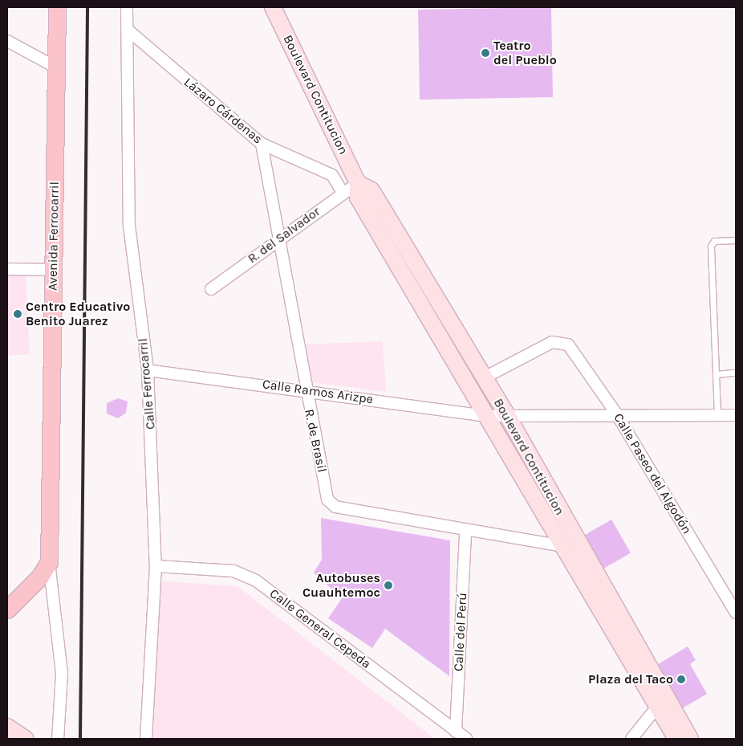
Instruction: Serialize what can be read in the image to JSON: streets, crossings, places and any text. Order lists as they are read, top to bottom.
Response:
{
  "streets": {
    "main road": ["Avenida Ferrocarril"],
    "street": [
      "Boulevard Contitucion",
      "Lázaro Cárdenas",
      "R. del Salvador",
      "Calle Ferrocarril",
      "Calle Ramos Arizpe",
      "R. de Brasil",
      "Calle Paseo del Algodón",
      "Calle General Cepeda",
      "Calle del Perú"
    ]
  },
  "crossings": [
    ["Boulevard Contitucion", "R. del Salvador"],
    ["Boulevard Contitucion", "Calle Ramos Arizpe"],
    ["Boulevard Contitucion", "R. de Brasil"],
    ["Boulevard Contitucion", "Calle Paseo del Algodón"],
    ["Lázaro Cárdenas", "R. del Salvador"],
    ["Lázaro Cárdenas", "Calle Ferrocarril"],
    ["Lázaro Cárdenas", "R. de Brasil"],
    ["R. del Salvador", "R. de Brasil"],
    ["Calle Ferrocarril", "Calle Ramos Arizpe"],
    ["Calle Ferrocarril", "Calle General Cepeda"],
    ["Calle Ramos Arizpe", "R. de Brasil"],
    ["Calle Ramos Arizpe", "Calle Paseo del Algodón"],
    ["R. de Brasil", "Calle del Perú"],
    ["Calle General Cepeda", "Calle del Perú"]
  ],
  "places": [
    "Teatro del Pueblo",
    "Centro Educativo Benito Juarez",
    "Autobuses Cuauhtemoc",
    "Plaza del Taco"
  ]
}
